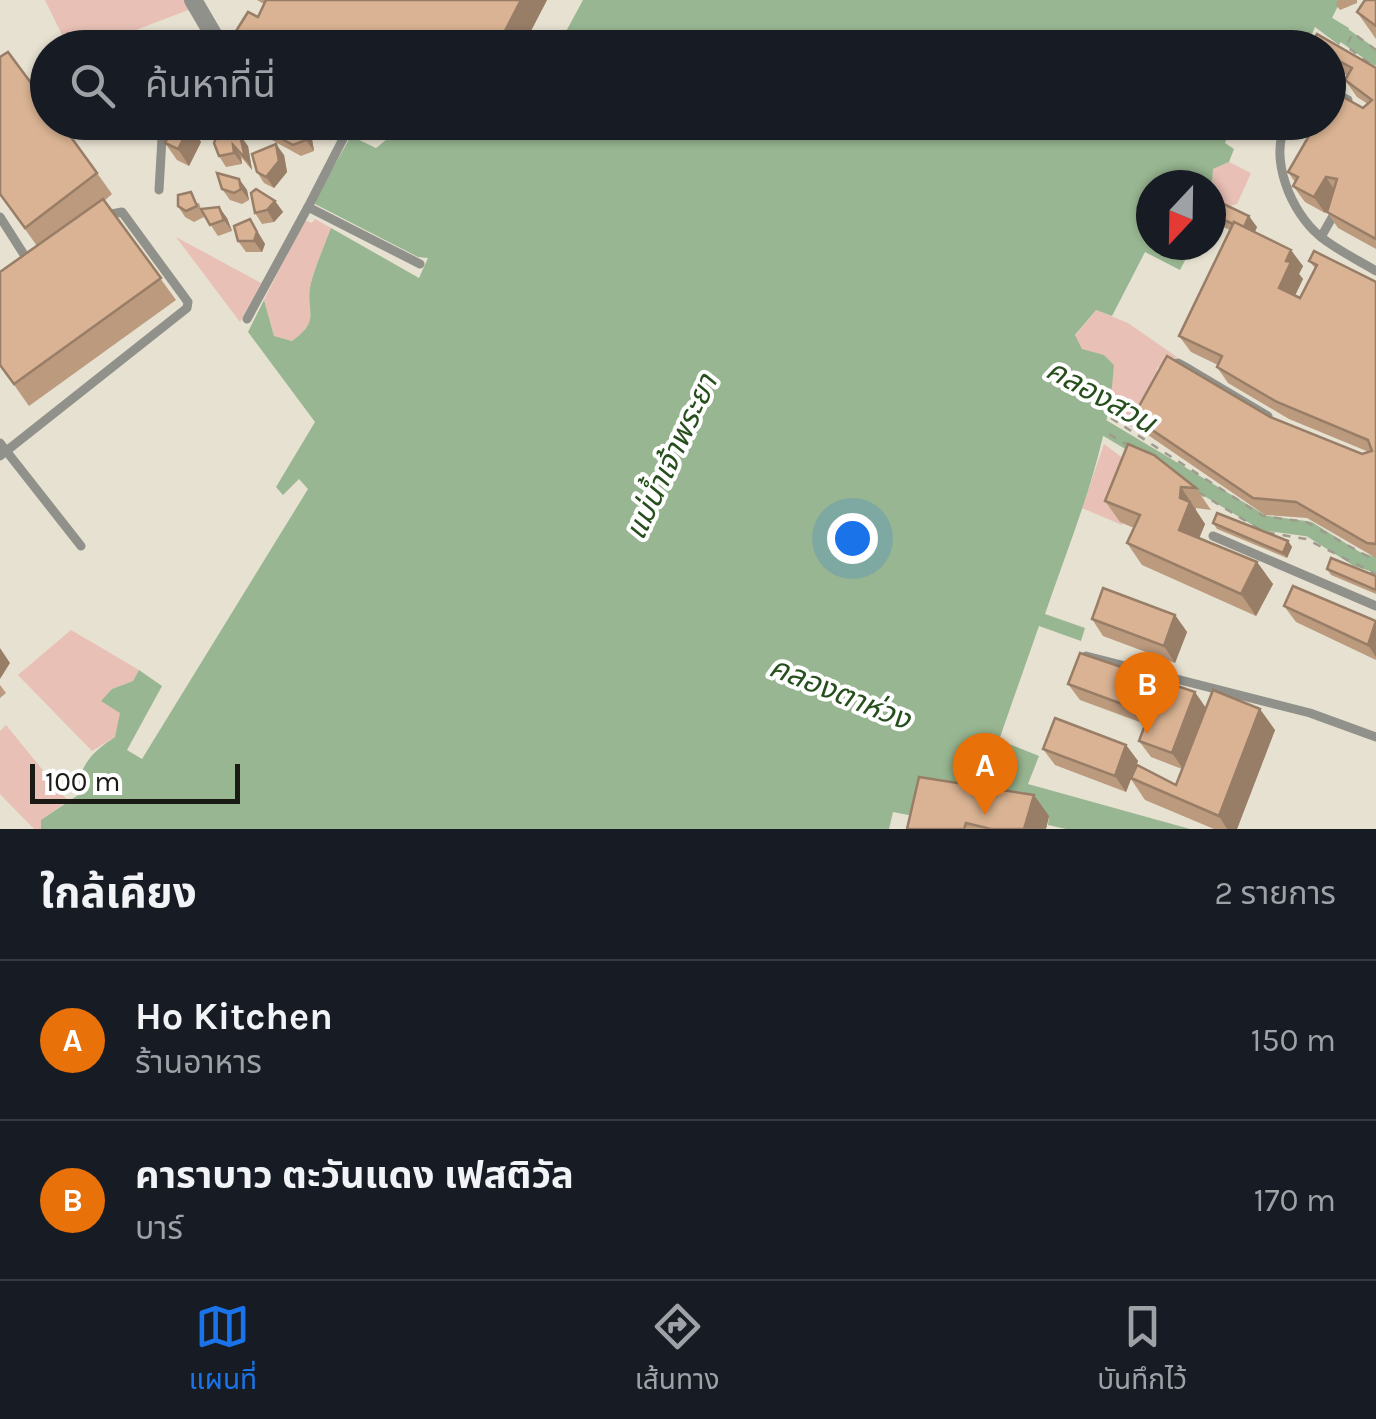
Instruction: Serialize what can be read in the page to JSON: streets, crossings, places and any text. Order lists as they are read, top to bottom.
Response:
{
  "water": ["คลองสวน", "แม่น้ำเจ้าพระยา", "คลองตาห่วง"],
  "scale_bar": "100 m",
  "north": "bottom",
  "page": {
    "search": "ค้นหาที่นี่",
    "pins": ["B", "A"],
    "scale": "100 m",
    "heading": ["ใกล้เคียง", "2 รายการ"],
    "list": [
      {
        "mark": "A",
        "name": "Ho Kitchen",
        "note": "ร้านอาหาร",
        "value": "150 m"
      },
      {
        "mark": "B",
        "name": "คาราบาว ตะวันแดง เฟสติวัล",
        "note": "บาร์",
        "value": "170 m"
      }
    ],
    "nav": ["แผนที่", "เส้นทาง", "บันทึกไว้"]
  }
}
